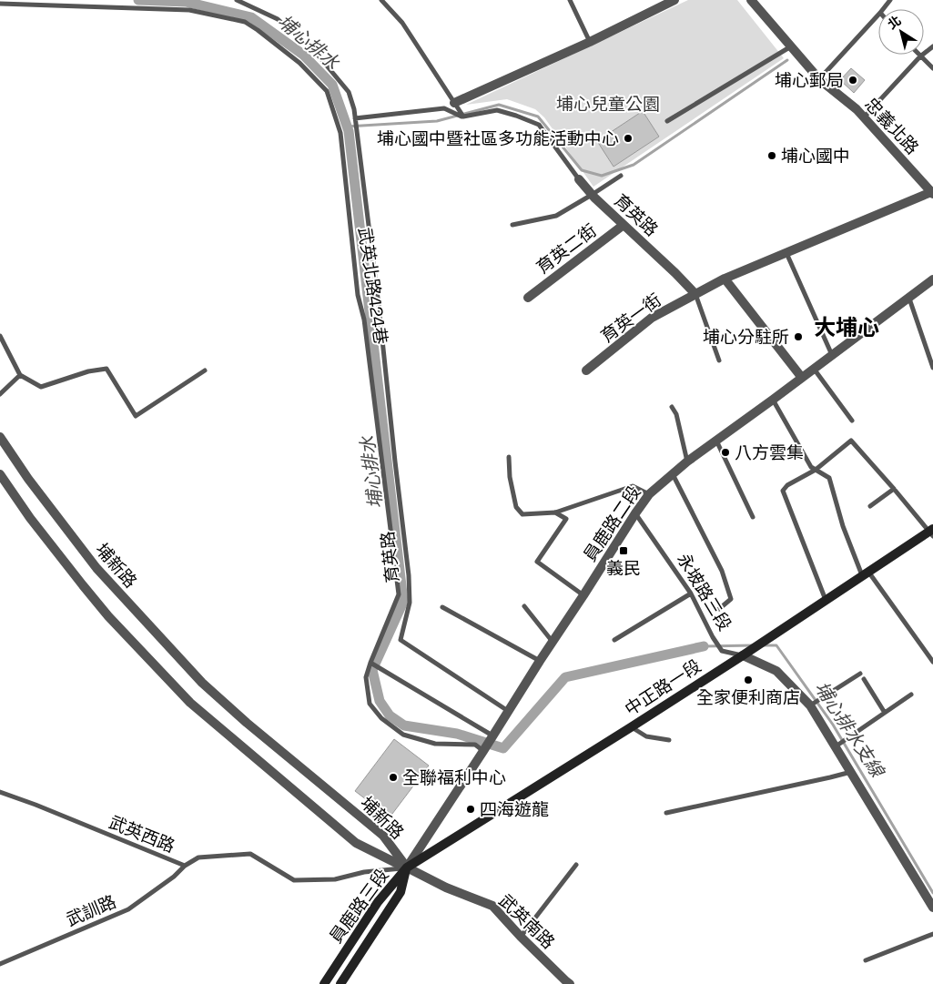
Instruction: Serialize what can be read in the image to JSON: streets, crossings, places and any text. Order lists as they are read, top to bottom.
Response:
{
  "streets": {
    "main road": ["中正路一段", "員鹿路三段"],
    "street": [
      "忠義北路",
      "育英路",
      "育英二街",
      "育英一街",
      "員鹿路二段",
      "埔新路",
      "永坡路三段",
      "武英南路"
    ],
    "lane": ["武英北路424巷", "武英西路", "武訓路"]
  },
  "crossings": [
    ["育英路", "育英二街"],
    ["育英路", "育英一街"],
    ["育英路", "員鹿路二段"],
    ["武英北路424巷", "員鹿路二段"],
    ["員鹿路二段", "埔新路"],
    ["員鹿路二段", "永坡路三段"],
    ["員鹿路二段", "中正路一段"],
    ["員鹿路二段", "武英西路"],
    ["員鹿路二段", "員鹿路三段"],
    ["員鹿路二段", "武英南路"],
    ["埔新路", "中正路一段"],
    ["埔新路", "武英西路"],
    ["埔新路", "員鹿路三段"],
    ["埔新路", "武英南路"],
    ["永坡路三段", "中正路一段"],
    ["中正路一段", "武英西路"],
    ["中正路一段", "員鹿路三段"],
    ["中正路一段", "武英南路"],
    ["武英西路", "員鹿路三段"],
    ["武英西路", "武訓路"],
    ["武英西路", "武英南路"],
    ["員鹿路三段", "武英南路"]
  ],
  "districts": ["大埔心"],
  "water": ["埔心排水", "埔心排水支線"],
  "parks": ["埔心兒童公園"],
  "places": {
    "other": [
      "埔心郵局",
      "埔心國中暨社區多功能活動中心",
      "埔心國中",
      "埔心分駐所",
      "八方雲集",
      "全家便利商店",
      "全聯福利中心",
      "四海遊龍"
    ],
    "transit": ["義民"]
  },
  "north": "top left"
}
